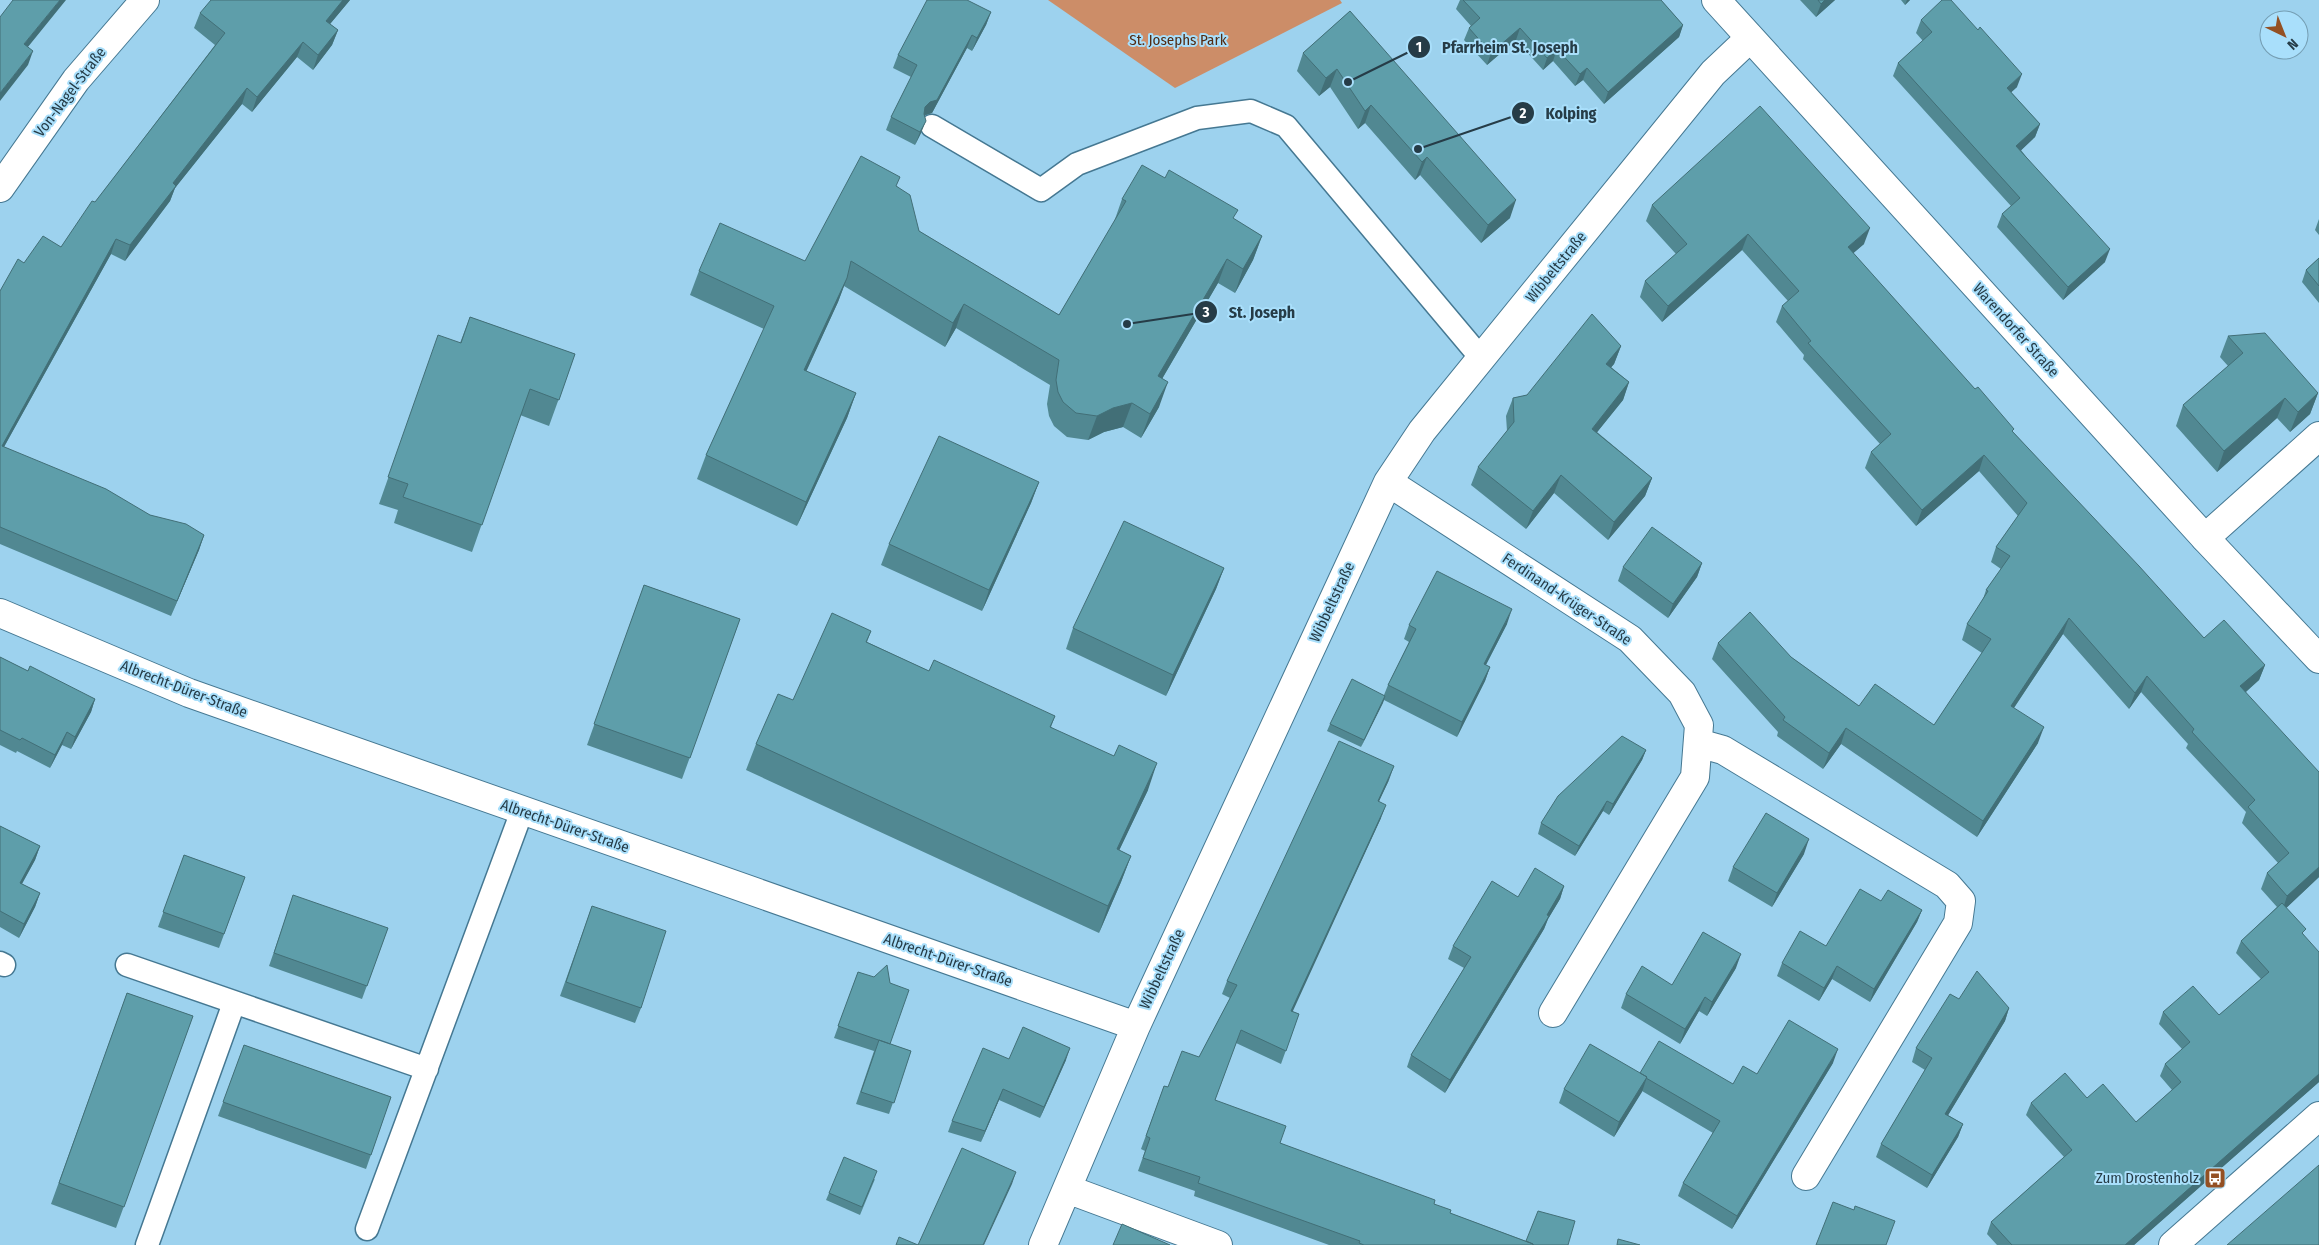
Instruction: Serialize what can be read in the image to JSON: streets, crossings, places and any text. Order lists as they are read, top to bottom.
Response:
{
  "streets": {
    "street": [
      "Von-Nagel-Straße",
      "Wibbeltstraße",
      "Warendorfer Straße",
      "Ferdinand-Krüger-Straße",
      "Albrecht-Dürer-Straße"
    ]
  },
  "crossings": [
    ["Wibbeltstraße", "Warendorfer Straße"],
    ["Wibbeltstraße", "Ferdinand-Krüger-Straße"],
    ["Wibbeltstraße", "Albrecht-Dürer-Straße"]
  ],
  "parks": ["St. Josephs Park"],
  "places": {
    "other": ["Pfarrheim St. Joseph", "Kolping", "St. Joseph"],
    "bus stop": ["Zum Drostenholz"]
  },
  "north": "bottom right"
}
